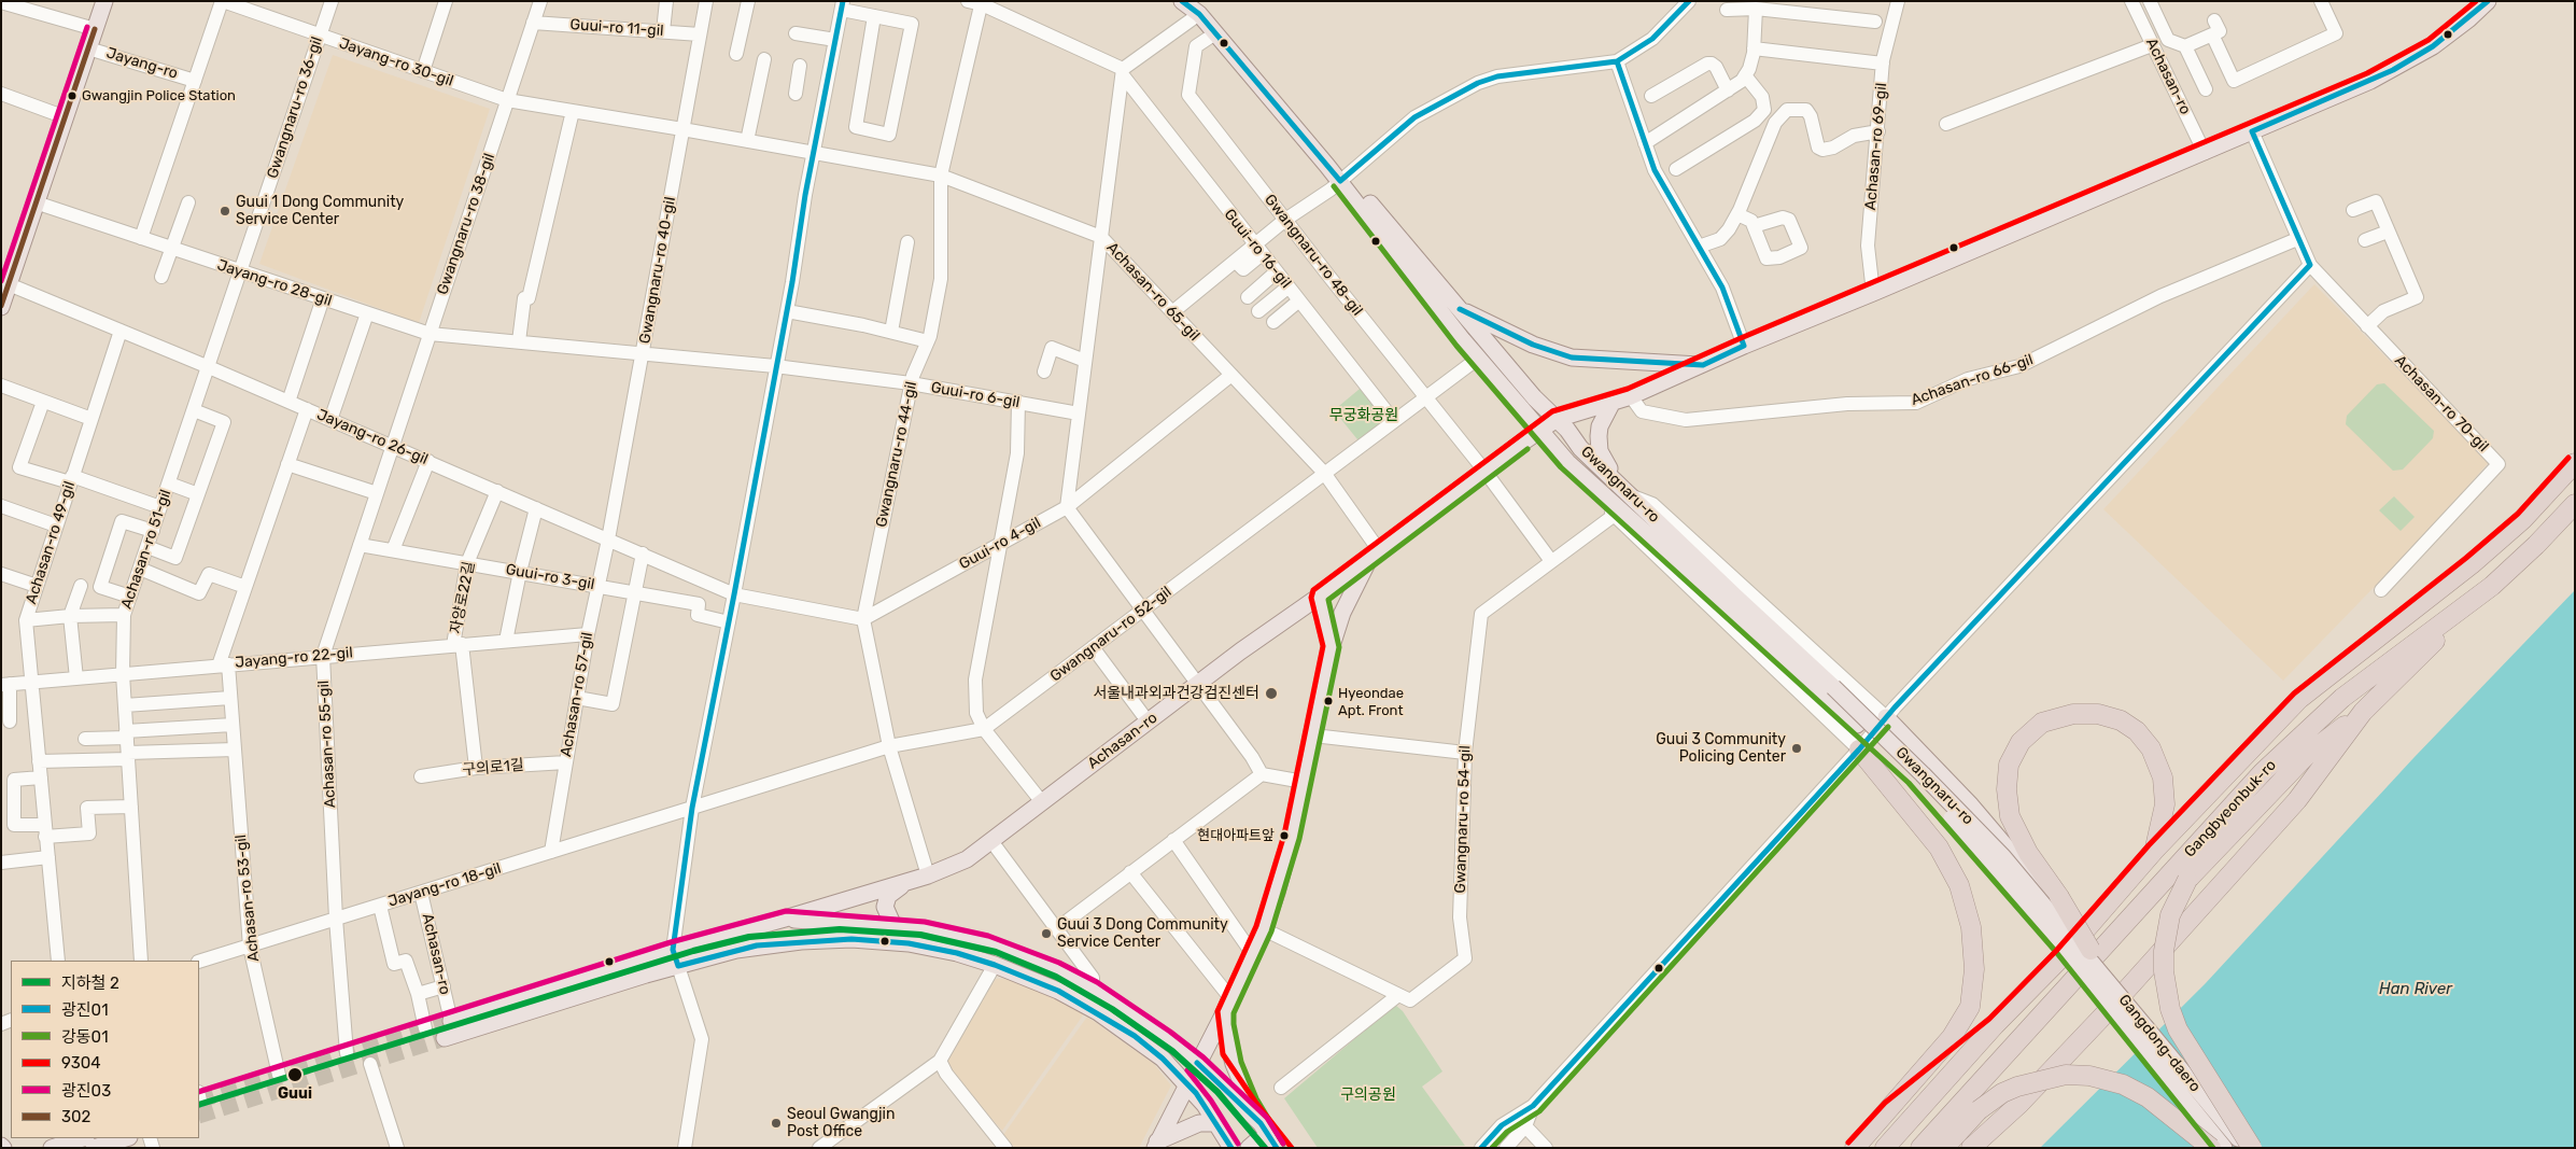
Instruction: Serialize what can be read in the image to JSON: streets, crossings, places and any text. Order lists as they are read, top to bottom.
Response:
{
  "streets": {
    "highway": ["Gangbyeonbuk-ro"],
    "main road": [
      "Jayang-ro",
      "Achasan-ro",
      "Gwangnaru-ro",
      "Gangdong-daero"
    ],
    "street": [
      "Guui-ro 11-gil",
      "Jayang-ro 30-gil",
      "Gwangnaru-ro 36-gil",
      "Achasan-ro 69-gil",
      "Gwangnaru-ro 38-gil",
      "Guui-ro 16-gil",
      "Gwangnaru-ro 48-gil",
      "Gwangnaru-ro 40-gil",
      "Jayang-ro 28-gil",
      "Achasan-ro 65-gil",
      "Achasan-ro 66-gil",
      "Guui-ro 6-gil",
      "Achasan-ro 70-gil",
      "Jayang-ro 26-gil",
      "Gwangnaru-ro 44-gil",
      "Achasan-ro 49-gil",
      "Guui-ro 4-gil",
      "Achasan-ro 51-gil",
      "Guui-ro 3-gil",
      "자양로22길",
      "Gwangnaru-ro 52-gil",
      "Jayang-ro 22-gil",
      "Achasan-ro 57-gil",
      "Achasan-ro 55-gil",
      "구의로1길",
      "Gwangnaru-ro 54-gil",
      "Jayang-ro 18-gil",
      "Achasan-ro 53-gil"
    ]
  },
  "crossings": [
    ["Guui-ro 11-gil", "Gwangnaru-ro 38-gil"],
    ["Guui-ro 11-gil", "Gwangnaru-ro 40-gil"],
    ["Jayang-ro 30-gil", "Gwangnaru-ro 36-gil"],
    ["Jayang-ro 30-gil", "Gwangnaru-ro 38-gil"],
    ["Jayang-ro 30-gil", "Gwangnaru-ro 40-gil"],
    ["Jayang-ro 30-gil", "Achasan-ro 65-gil"],
    ["Jayang-ro", "Jayang-ro 28-gil"],
    ["Jayang-ro", "Jayang-ro 26-gil"],
    ["Achasan-ro", "Gwangnaru-ro 48-gil"],
    ["Achasan-ro", "Achasan-ro 65-gil"],
    ["Achasan-ro", "Gwangnaru-ro 44-gil"],
    ["Achasan-ro", "Gwangnaru-ro"],
    ["Achasan-ro", "Jayang-ro 18-gil"],
    ["Gwangnaru-ro 36-gil", "Jayang-ro 28-gil"],
    ["Gwangnaru-ro 36-gil", "Jayang-ro 26-gil"],
    ["Gwangnaru-ro 36-gil", "Achasan-ro 51-gil"],
    ["Gwangnaru-ro 38-gil", "Jayang-ro 28-gil"],
    ["Gwangnaru-ro 38-gil", "Jayang-ro 26-gil"],
    ["Gwangnaru-ro 38-gil", "Achasan-ro 55-gil"],
    ["Guui-ro 16-gil", "Gwangnaru-ro 44-gil"],
    ["Guui-ro 16-gil", "Gwangnaru-ro 52-gil"],
    ["Gwangnaru-ro 48-gil", "Gwangnaru-ro"],
    ["Gwangnaru-ro 48-gil", "Gwangnaru-ro 52-gil"],
    ["Gwangnaru-ro 40-gil", "Jayang-ro 28-gil"],
    ["Gwangnaru-ro 40-gil", "Jayang-ro 26-gil"],
    ["Gwangnaru-ro 40-gil", "Achasan-ro 57-gil"],
    ["Jayang-ro 28-gil", "Guui-ro 6-gil"],
    ["Achasan-ro 65-gil", "Gwangnaru-ro 44-gil"],
    ["Achasan-ro 65-gil", "Guui-ro 4-gil"],
    ["Achasan-ro 65-gil", "Gwangnaru-ro 52-gil"],
    ["Achasan-ro 66-gil", "Achasan-ro 70-gil"],
    ["Guui-ro 6-gil", "Gwangnaru-ro 44-gil"],
    ["Jayang-ro 26-gil", "Achasan-ro 49-gil"],
    ["Jayang-ro 26-gil", "Achasan-ro 51-gil"],
    ["Jayang-ro 26-gil", "자양로22길"],
    ["Jayang-ro 26-gil", "Achasan-ro 57-gil"],
    ["Jayang-ro 26-gil", "Achasan-ro 55-gil"],
    ["Gwangnaru-ro 44-gil", "Guui-ro 4-gil"],
    ["Gwangnaru-ro 44-gil", "Gwangnaru-ro 52-gil"],
    ["Gwangnaru-ro", "Gwangnaru-ro 52-gil"],
    ["Gwangnaru-ro", "Gangdong-daero"],
    ["Achasan-ro 49-gil", "Jayang-ro 22-gil"],
    ["Achasan-ro 51-gil", "Jayang-ro 22-gil"],
    ["Guui-ro 3-gil", "자양로22길"],
    ["Guui-ro 3-gil", "Achasan-ro 57-gil"],
    ["Guui-ro 3-gil", "Achasan-ro 55-gil"],
    ["자양로22길", "Jayang-ro 22-gil"],
    ["자양로22길", "구의로1길"],
    ["Gwangnaru-ro 52-gil", "Jayang-ro 18-gil"],
    ["Jayang-ro 22-gil", "Achasan-ro 57-gil"],
    ["Jayang-ro 22-gil", "Achasan-ro 55-gil"],
    ["Jayang-ro 22-gil", "Achasan-ro 53-gil"],
    ["Achasan-ro 57-gil", "구의로1길"],
    ["Achasan-ro 57-gil", "Jayang-ro 18-gil"],
    ["Achasan-ro 55-gil", "Jayang-ro 18-gil"],
    ["Jayang-ro 18-gil", "Achasan-ro 53-gil"]
  ],
  "water": ["Han River"],
  "parks": ["무궁화공원", "구의공원"],
  "places": [
    "Gwangjin Police Station",
    "Guui 1 Dong Community Service Center",
    "서울내과외과건강검진센터",
    "Hyeondae Apt. Front",
    "Guui 3 Community Policing Center",
    "현대아파트앞",
    "Guui 3 Dong Community Service Center",
    "Guui",
    "Seoul Gwangjin Post Office"
  ],
  "lines": [
    "transit line 광진01",
    "transit line 9304",
    "transit line 광진03",
    "transit line 302",
    "transit line 강동01",
    "metro line 2"
  ],
  "legend": [
    "지하철 2",
    "광진01",
    "강동01",
    "9304",
    "광진03",
    "302"
  ]
}
